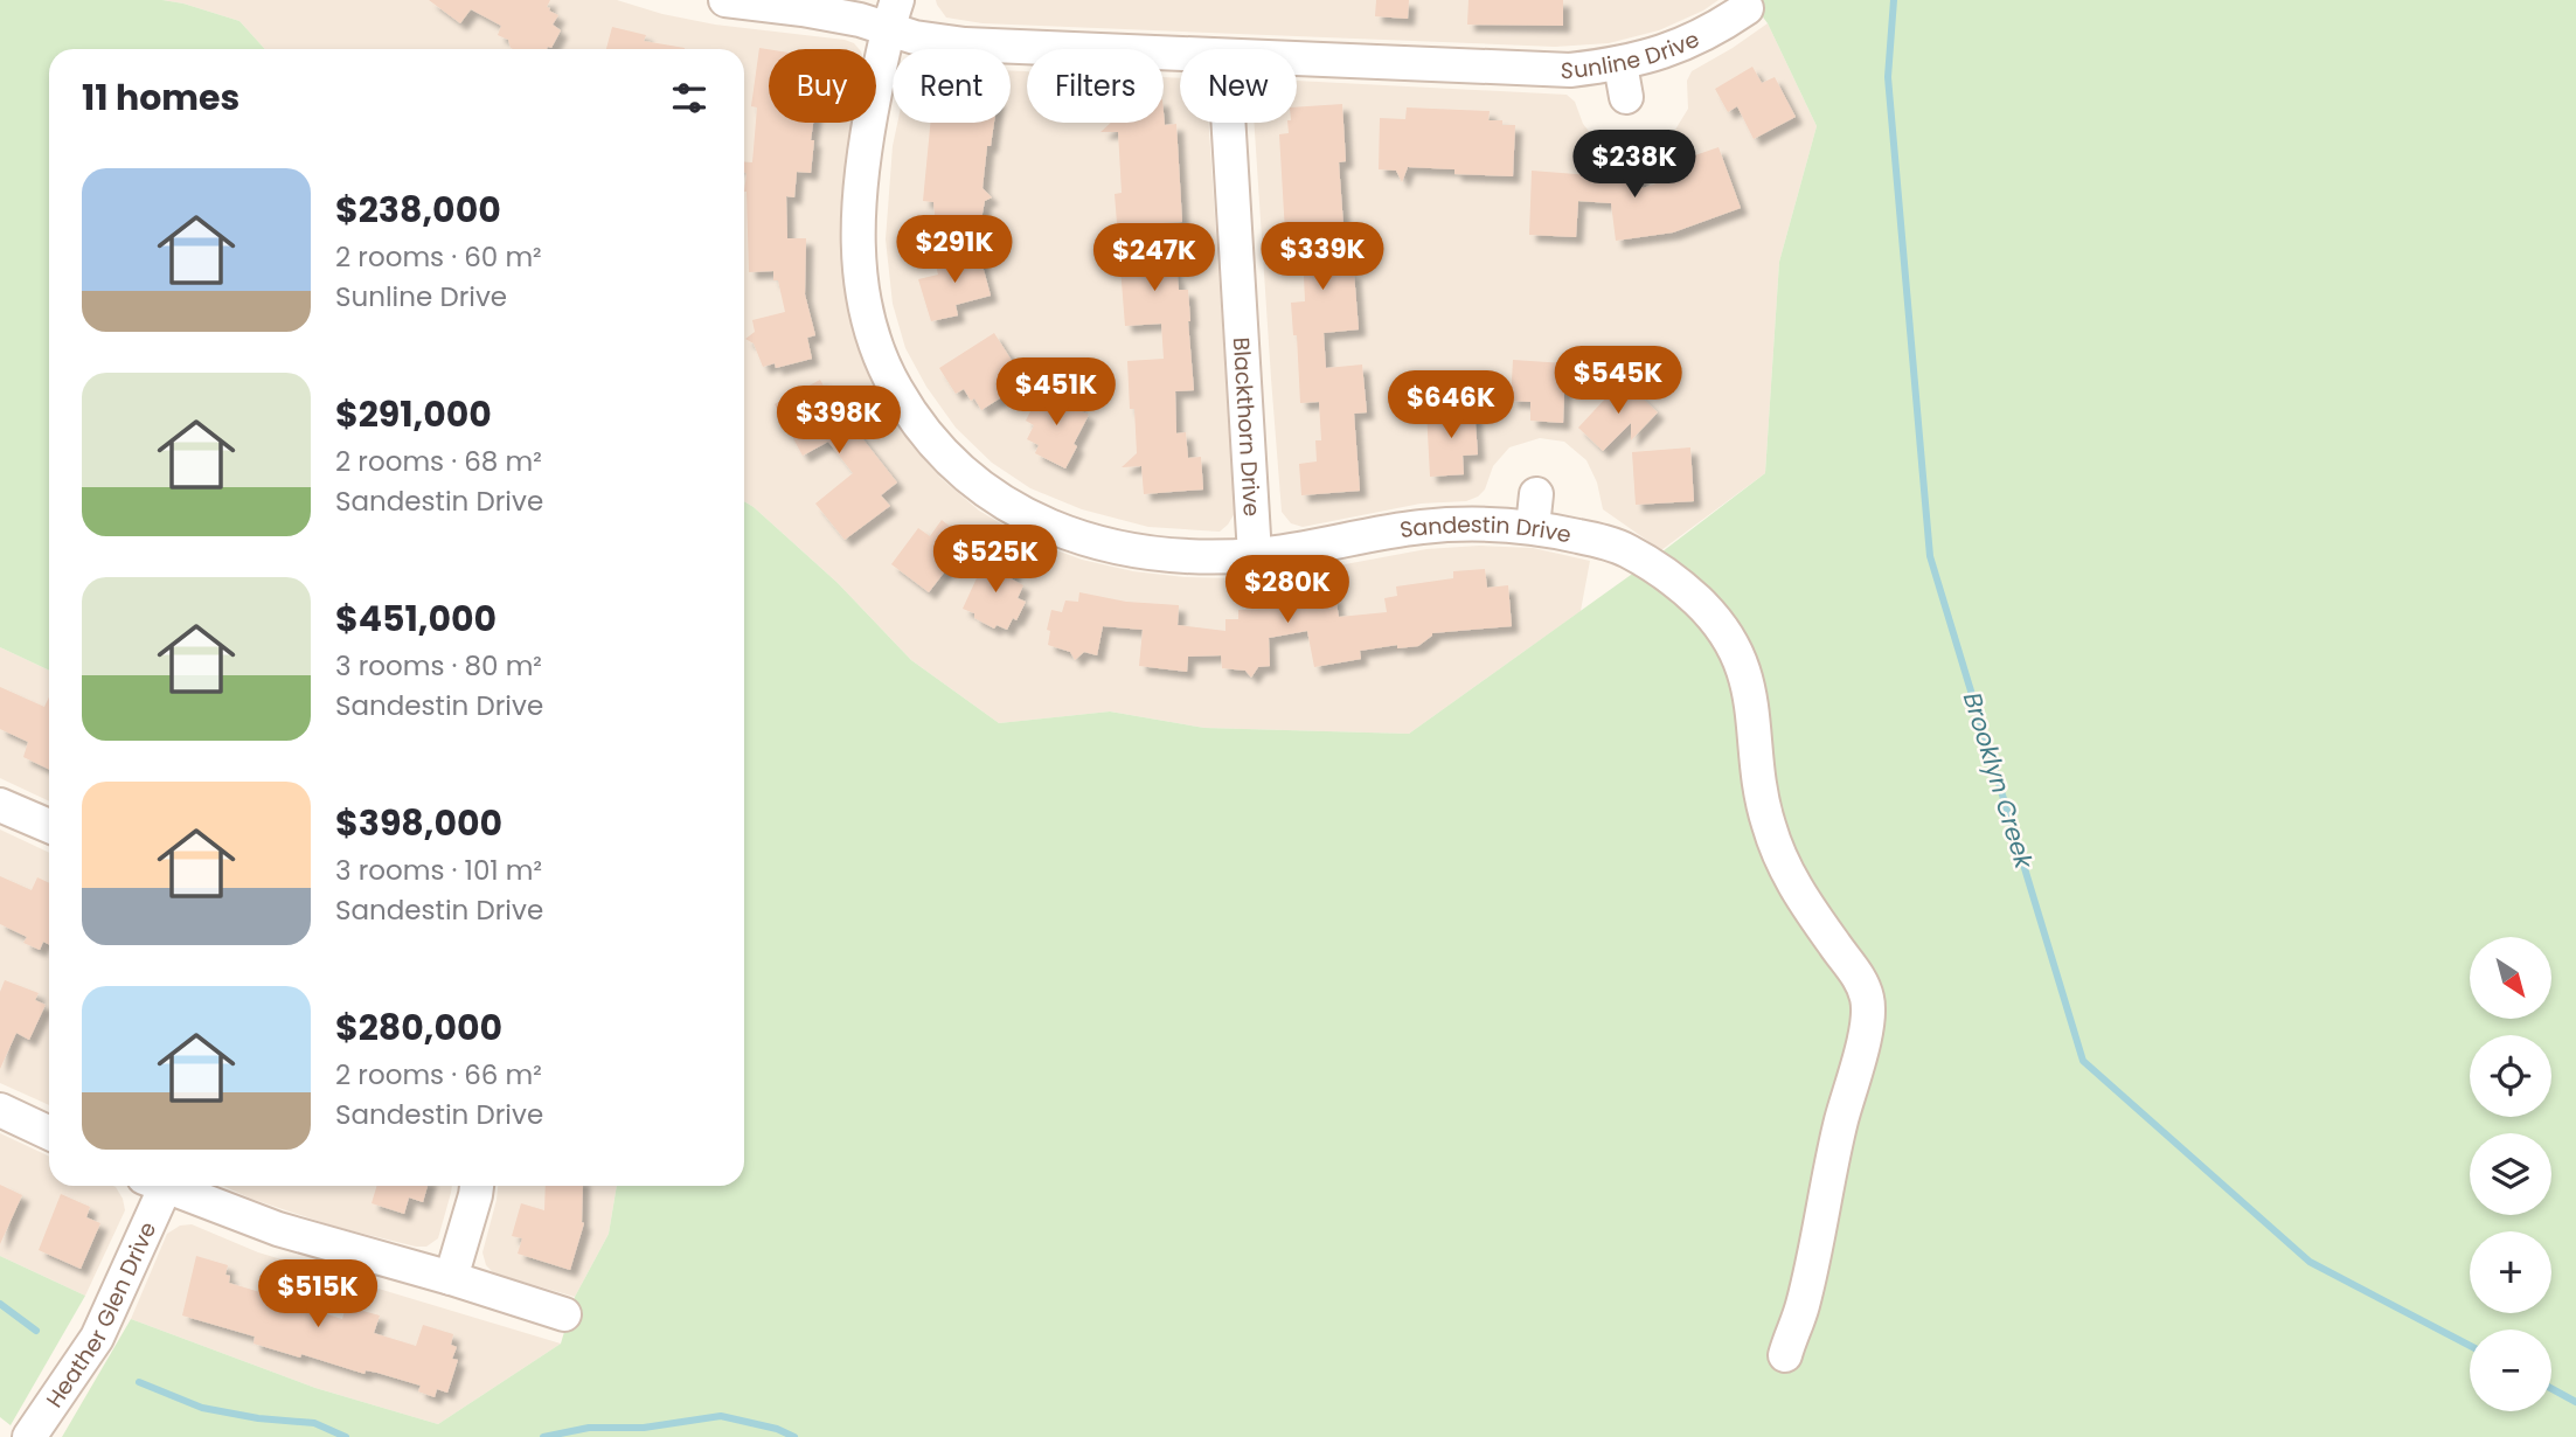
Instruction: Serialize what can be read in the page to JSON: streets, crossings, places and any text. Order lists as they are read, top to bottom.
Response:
{
  "streets": {
    "street": [
      "Sunline Drive",
      "Blackthorn Drive",
      "Sandestin Drive",
      "Heather Glen Drive"
    ]
  },
  "crossings": [
    ["Sunline Drive", "Sandestin Drive"],
    ["Blackthorn Drive", "Sandestin Drive"]
  ],
  "water": ["Brooklyn Creek"],
  "north": "bottom right",
  "page": {
    "chip": [
      "Buy",
      "Rent",
      "Filters",
      "New"
    ],
    "heading": "11 homes",
    "price": [
      "$238K",
      "$291K",
      "$339K",
      "$247K",
      "$545K",
      "$451K",
      "$646K",
      "$398K",
      "$525K",
      "$280K",
      "$515K"
    ],
    "list": [
      {
        "name": "$238,000",
        "note": "2 rooms · 60 m² · Sunline Drive"
      },
      {
        "name": "$291,000",
        "note": "2 rooms · 68 m² · Sandestin Drive"
      },
      {
        "name": "$451,000",
        "note": "3 rooms · 80 m² · Sandestin Drive"
      },
      {
        "name": "$398,000",
        "note": "3 rooms · 101 m² · Sandestin Drive"
      },
      {
        "name": "$280,000",
        "note": "2 rooms · 66 m² · Sandestin Drive"
      }
    ],
    "map_buttons": ["+", "−"]
  }
}
